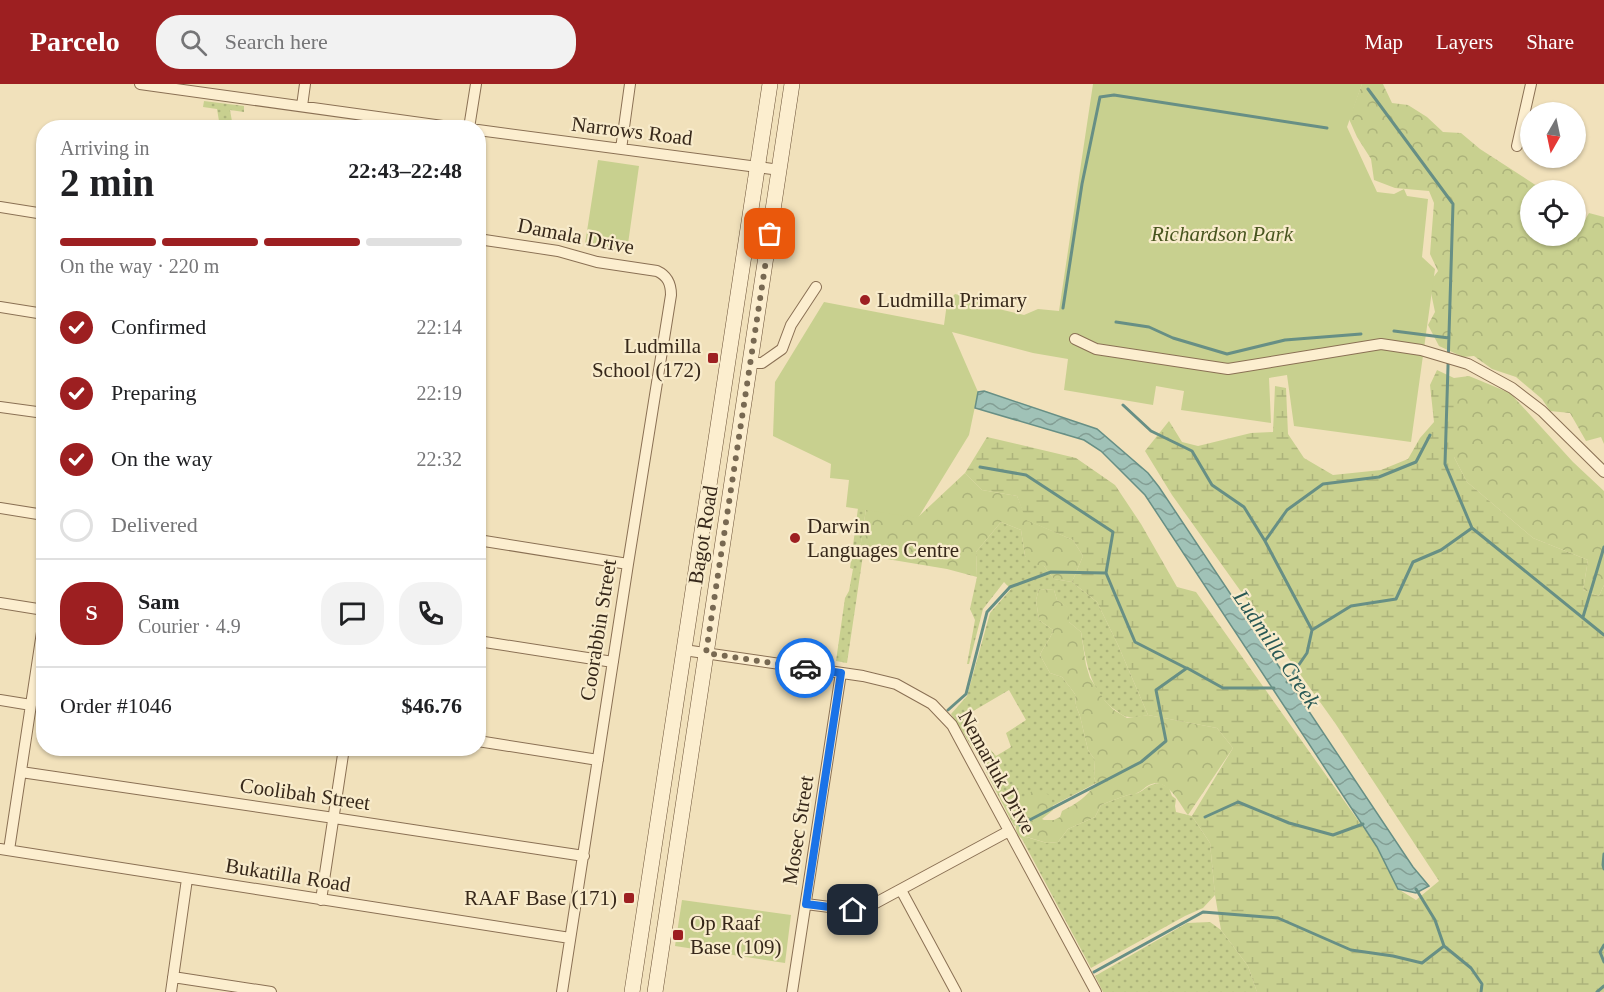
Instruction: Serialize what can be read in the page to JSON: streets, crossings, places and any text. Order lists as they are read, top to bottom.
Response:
{
  "streets": {
    "main road": ["Bagot Road"],
    "street": [
      "Narrows Road",
      "Damala Drive",
      "Coorabbin Street",
      "Nemarluk Drive",
      "Coolibah Street",
      "Mosec Street",
      "Bukatilla Road"
    ]
  },
  "crossings": [
    ["Narrows Road", "Bagot Road"],
    ["Damala Drive", "Coorabbin Street"],
    ["Bagot Road", "Nemarluk Drive"],
    ["Coorabbin Street", "Coolibah Street"],
    ["Coorabbin Street", "Bukatilla Road"],
    ["Nemarluk Drive", "Mosec Street"]
  ],
  "water": ["Ludmilla Creek"],
  "parks": ["Richardson Park"],
  "places": {
    "other": ["Ludmilla Primary", "Darwin Languages Centre"],
    "transit": ["Ludmilla School (172)", "RAAF Base (171)", "Op Raaf Base (109)"]
  },
  "north": "bottom",
  "page": {
    "header": "Parcelo",
    "search": "Search here",
    "nav": ["Map", "Layers", "Share"],
    "heading": ["2 min", "Arriving in", "22:43–22:48"],
    "panel": [
      "Sam",
      "Courier · 4.9",
      "Order #1046",
      "$46.76"
    ],
    "bar": "On the way · 220 m",
    "list": [
      ["Confirmed", "22:14"],
      ["Preparing", "22:19"],
      ["On the way", "22:32"],
      "Delivered"
    ],
    "round": "S"
  }
}
